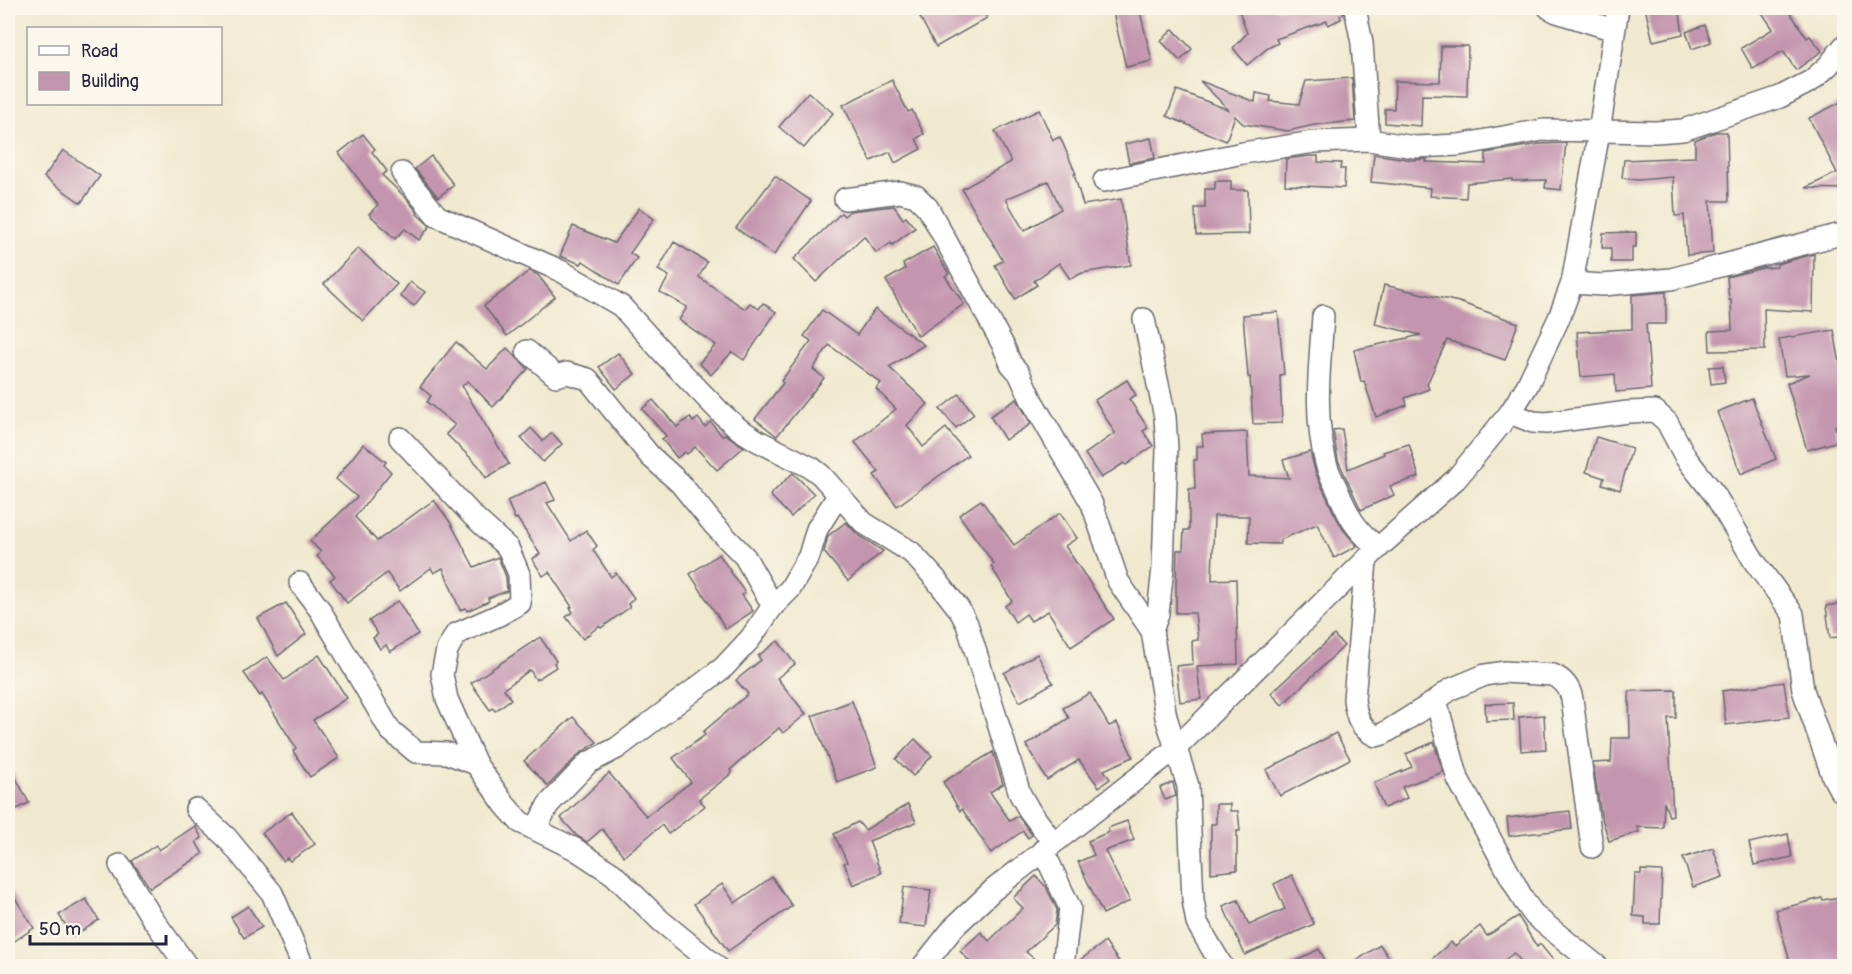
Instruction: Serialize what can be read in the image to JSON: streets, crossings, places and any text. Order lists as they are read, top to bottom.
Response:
{
  "legend": ["Road", "Building"],
  "scale_bar": "50 m"
}
